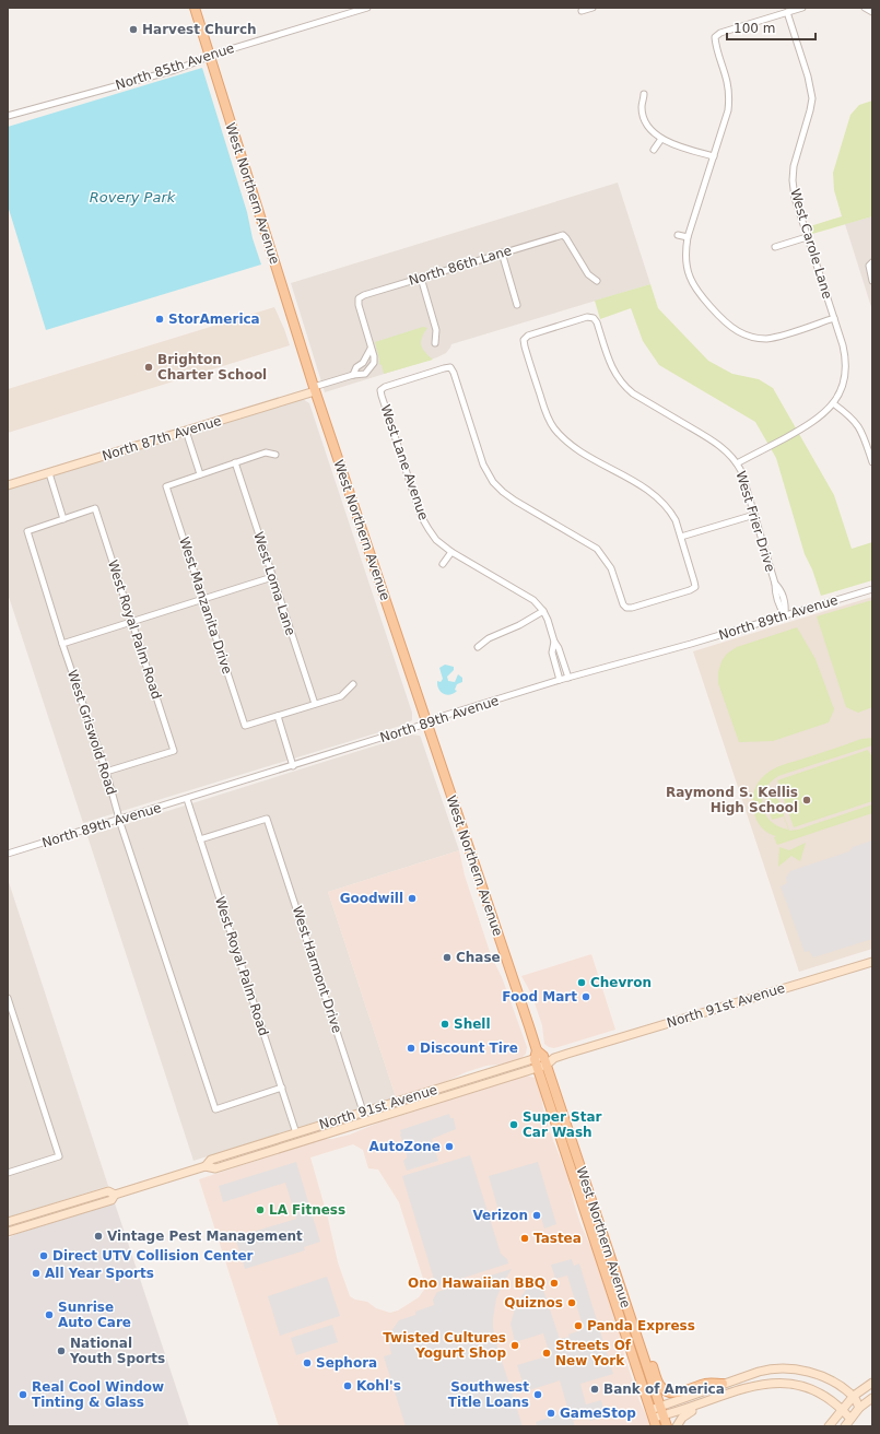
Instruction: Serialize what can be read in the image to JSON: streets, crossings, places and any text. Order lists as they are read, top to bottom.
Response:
{
  "streets": {
    "main road": ["West Northern Avenue", "North 87th Avenue", "North 91st Avenue"],
    "street": [
      "North 85th Avenue",
      "West Carole Lane",
      "North 86th Lane",
      "West Lane Avenue",
      "West Frier Drive",
      "West Loma Lane",
      "West Manzanita Drive",
      "North 89th Avenue",
      "West Royal Palm Road",
      "West Griswold Road",
      "West Harmont Drive"
    ]
  },
  "crossings": [
    ["North 85th Avenue", "West Northern Avenue"],
    ["West Northern Avenue", "North 87th Avenue"],
    ["West Northern Avenue", "North 89th Avenue"],
    ["West Northern Avenue", "North 91st Avenue"],
    ["West Lane Avenue", "West Frier Drive"],
    ["West Lane Avenue", "North 89th Avenue"],
    ["West Frier Drive", "North 89th Avenue"],
    ["North 89th Avenue", "West Royal Palm Road"],
    ["North 89th Avenue", "West Griswold Road"],
    ["West Royal Palm Road", "West Griswold Road"],
    ["West Royal Palm Road", "West Harmont Drive"],
    ["West Royal Palm Road", "North 91st Avenue"],
    ["West Harmont Drive", "North 91st Avenue"]
  ],
  "water": ["Rovery Park"],
  "places": [
    "Harvest Church",
    "StorAmerica",
    "Brighton Charter School",
    "Raymond S. Kellis High School",
    "Goodwill",
    "Chase",
    "Chevron",
    "Food Mart",
    "Shell",
    "Discount Tire",
    "Super Star Car Wash",
    "AutoZone",
    "LA Fitness",
    "Verizon",
    "Vintage Pest Management",
    "Tastea",
    "Direct UTV Collision Center",
    "All Year Sports",
    "Ono Hawaiian BBQ",
    "Quiznos",
    "Sunrise Auto Care",
    "Panda Express",
    "Twisted Cultures Yogurt Shop",
    "National Youth Sports",
    "Streets Of New York",
    "Sephora",
    "Kohl's",
    "Bank of America",
    "Real Cool Window Tinting & Glass",
    "Southwest Title Loans",
    "GameStop"
  ],
  "scale_bar": "100 m"
}
